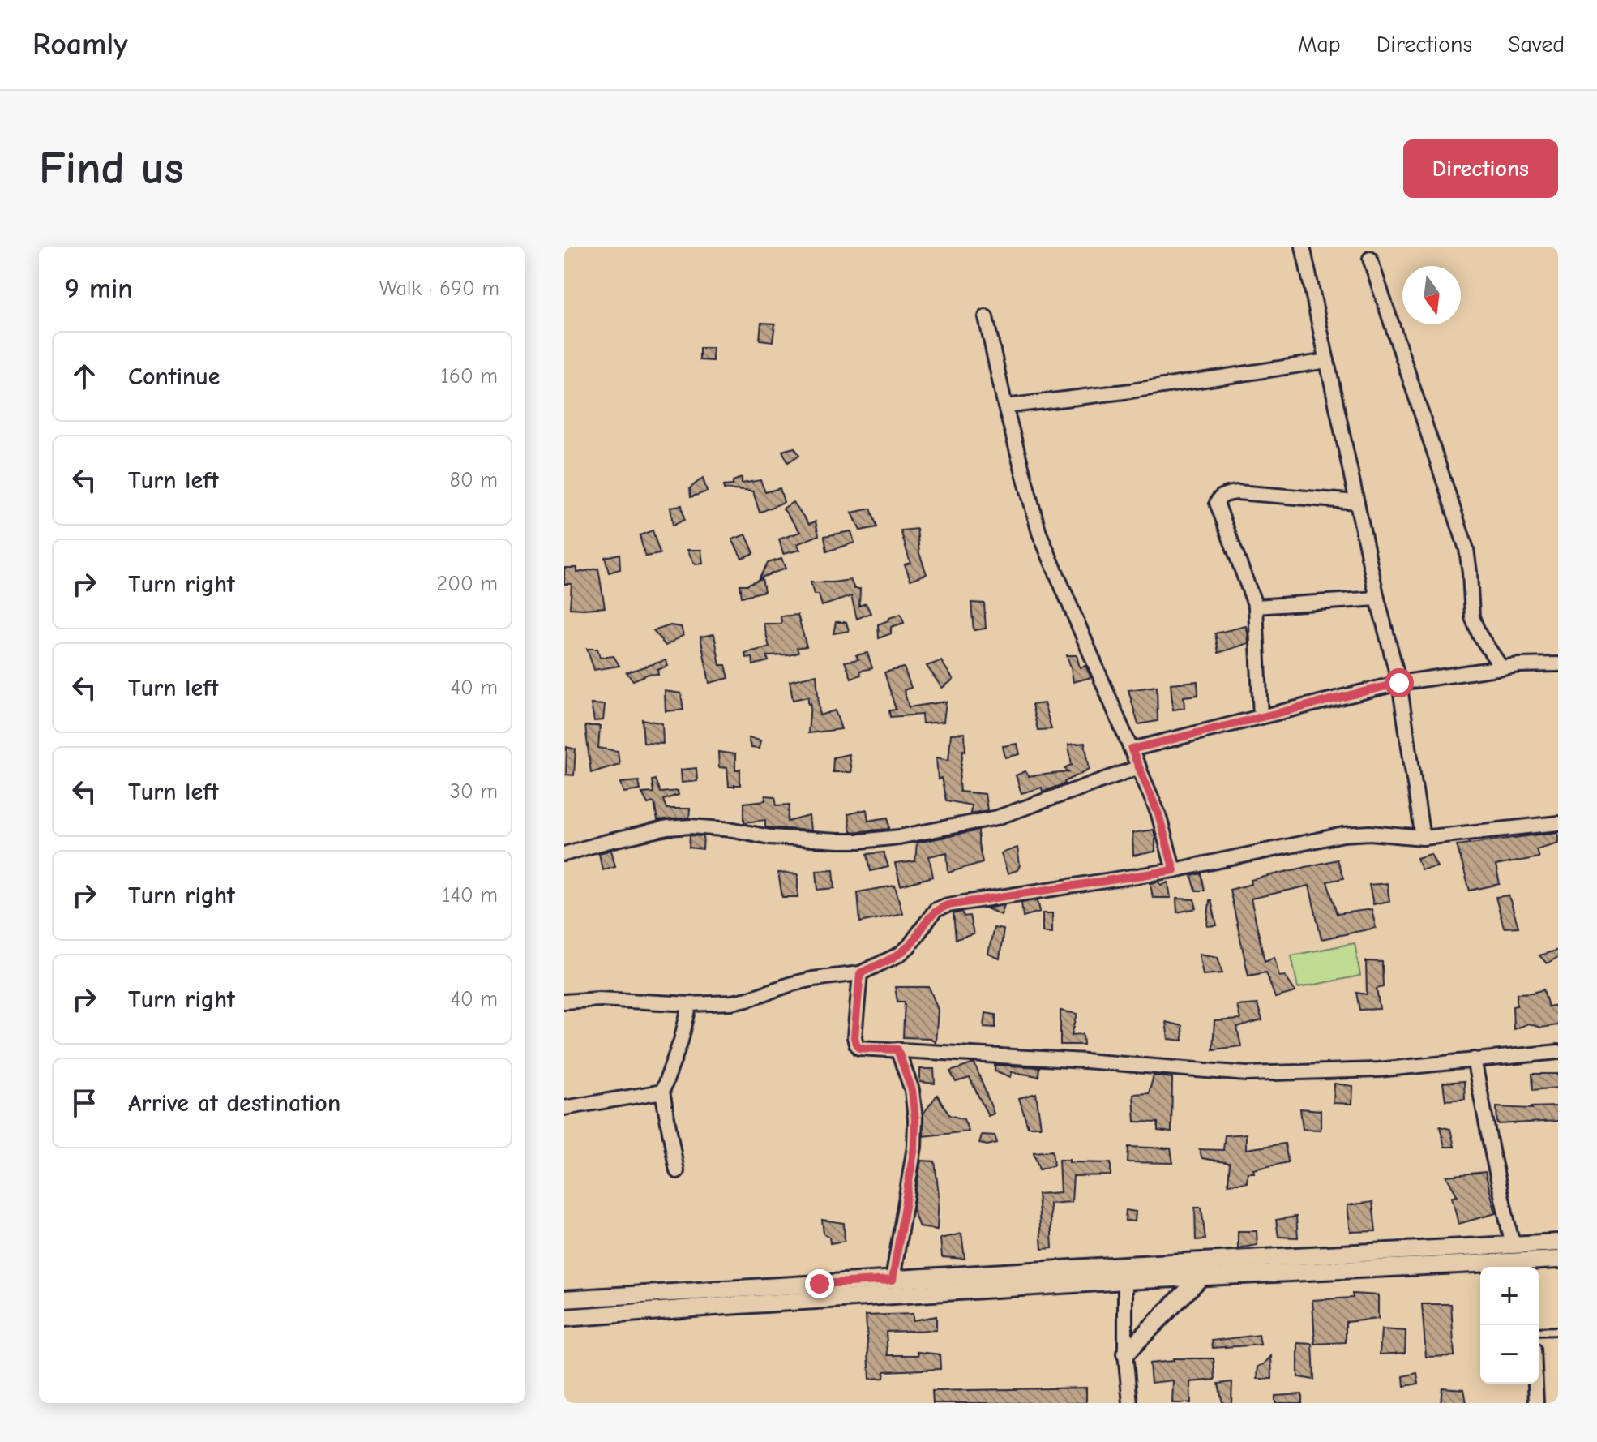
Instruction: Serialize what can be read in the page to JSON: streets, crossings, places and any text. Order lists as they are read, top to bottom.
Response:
{
  "north": "bottom",
  "page": {
    "header": "Roamly",
    "nav": ["Map", "Directions", "Saved"],
    "buttons": "Directions",
    "title": "Find us",
    "heading": ["9 min", "Walk · 690 m"],
    "list": [
      ["Continue", "160 m"],
      ["Turn left", "80 m"],
      ["Turn right", "200 m"],
      ["Turn left", "40 m"],
      ["Turn left", "30 m"],
      ["Turn right", "140 m"],
      ["Turn right", "40 m"],
      "Arrive at destination"
    ],
    "map_buttons": ["+", "−"]
  }
}
